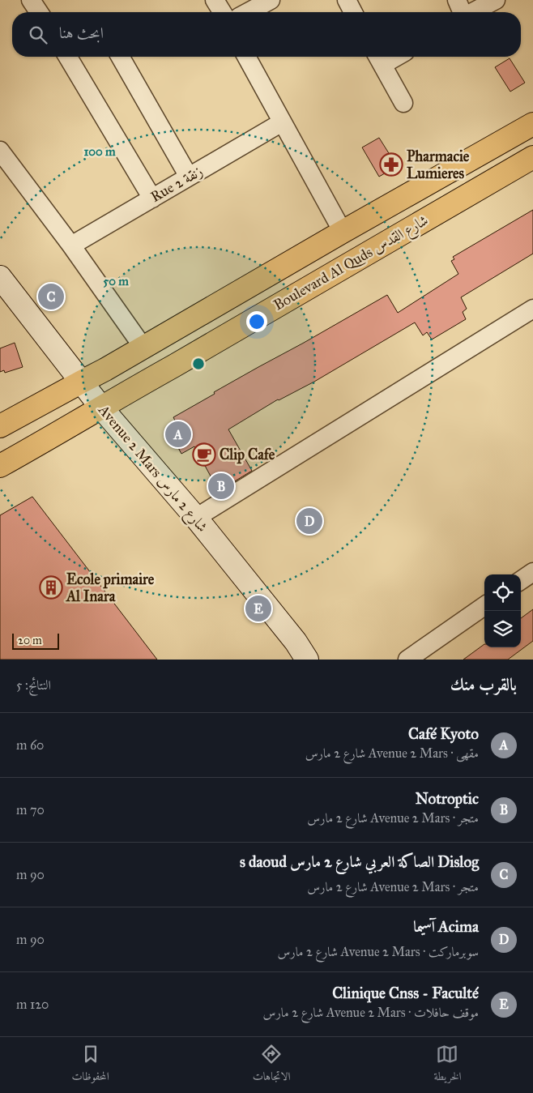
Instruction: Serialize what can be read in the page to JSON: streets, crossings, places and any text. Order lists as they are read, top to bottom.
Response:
{
  "streets": {
    "main road": ["Boulevard Al Quds شارع القدس", "Avenue 2 Mars شارع 2 مارس"],
    "street": ["Rue 2 زنقة"]
  },
  "crossings": [
    ["Boulevard Al Quds شارع القدس", "Avenue 2 Mars شارع 2 مارس"]
  ],
  "places": {
    "pharmacy": ["Pharmacie Lumieres"],
    "cafe": ["Clip Cafe"],
    "building": ["Ecole primaire Al Inara"]
  },
  "scale_bar": "20 m",
  "page": {
    "search": "ابحث هنا",
    "pins": [
      "C",
      "A",
      "B",
      "D",
      "E"
    ],
    "scale": "20 m",
    "heading": ["بالقرب منك", "النتائج: 5"],
    "list": [
      {
        "mark": "A",
        "name": "Café Kyoto",
        "note": "مقهى · Avenue 2 Mars شارع 2 مارس",
        "value": "60 m"
      },
      {
        "mark": "B",
        "name": "Notroptic",
        "note": "متجر · Avenue 2 Mars شارع 2 مارس",
        "value": "70 m"
      },
      {
        "mark": "C",
        "name": "Dislog الصاكة العربي شارع 2 مارس s daoud",
        "note": "متجر · Avenue 2 Mars شارع 2 مارس",
        "value": "90 m"
      },
      {
        "mark": "D",
        "name": "Acima آسيما",
        "note": "سوبرماركت · Avenue 2 Mars شارع 2 مارس",
        "value": "90 m"
      },
      {
        "mark": "E",
        "name": "Clinique Cnss - Faculté",
        "note": "موقف حافلات · Avenue 2 Mars شارع 2 مارس",
        "value": "120 m"
      }
    ],
    "nav": ["الخريطة", "الاتجاهات", "المحفوظات"]
  },
  "rings": ["100 m", "50 m"]
}
